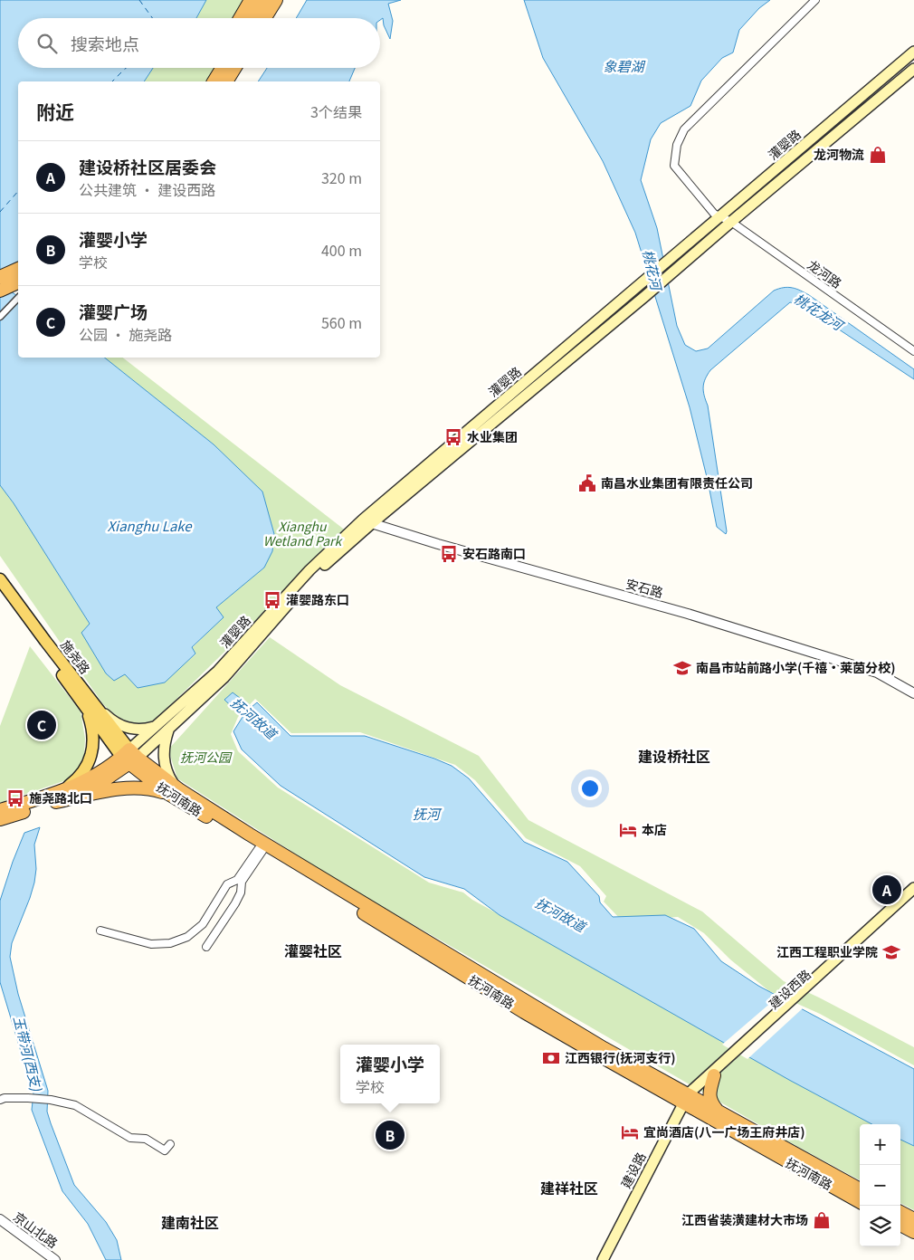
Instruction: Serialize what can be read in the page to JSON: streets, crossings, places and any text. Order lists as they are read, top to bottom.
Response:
{
  "streets": {
    "highway": ["抚河南路"],
    "main road": [
      "灌婴路",
      "施尧路",
      "建设西路",
      "建设路"
    ],
    "street": ["龙河路", "安石路", "京山北路"]
  },
  "crossings": [
    ["灌婴路", "龙河路"],
    ["灌婴路", "安石路"],
    ["灌婴路", "施尧路"],
    ["灌婴路", "抚河南路"],
    ["施尧路", "抚河南路"],
    ["抚河南路", "建设西路"],
    ["抚河南路", "建设路"],
    ["建设西路", "建设路"]
  ],
  "districts": [
    "建设桥社区",
    "灌婴社区",
    "建祥社区",
    "建南社区"
  ],
  "water": [
    "象碧湖",
    "桃花河",
    "桃花龙河",
    "Xianghu Lake",
    "抚河故道",
    "抚河",
    "玉带河(西支)"
  ],
  "parks": ["Xianghu Wetland Park", "抚河公园"],
  "places": {
    "shop": ["龙河物流", "江西省装潢建材大市场"],
    "bus stop": [
      "水业集团",
      "安石路南口",
      "灌婴路东口",
      "施尧路北口"
    ],
    "public building": ["南昌水业集团有限责任公司"],
    "school or university": ["南昌市站前路小学(千禧·莱茵分校)", "江西工程职业学院"],
    "hotel": ["本店", "宜尚酒店(八一广场王府井店)"],
    "bank": ["江西银行(抚河支行)"]
  },
  "page": {
    "search": "搜索地点",
    "heading": ["附近", "3个结果"],
    "list": [
      {
        "mark": "A",
        "name": "建设桥社区居委会",
        "note": "公共建筑 · 建设西路",
        "value": "320 m"
      },
      {
        "mark": "B",
        "name": "灌婴小学",
        "note": "学校",
        "value": "400 m"
      },
      {
        "mark": "C",
        "name": "灌婴广场",
        "note": "公园 · 施尧路",
        "value": "560 m"
      }
    ],
    "pins": ["C", "A", "B"],
    "popup": ["灌婴小学", "学校"],
    "map_buttons": ["+", "−"]
  }
}
